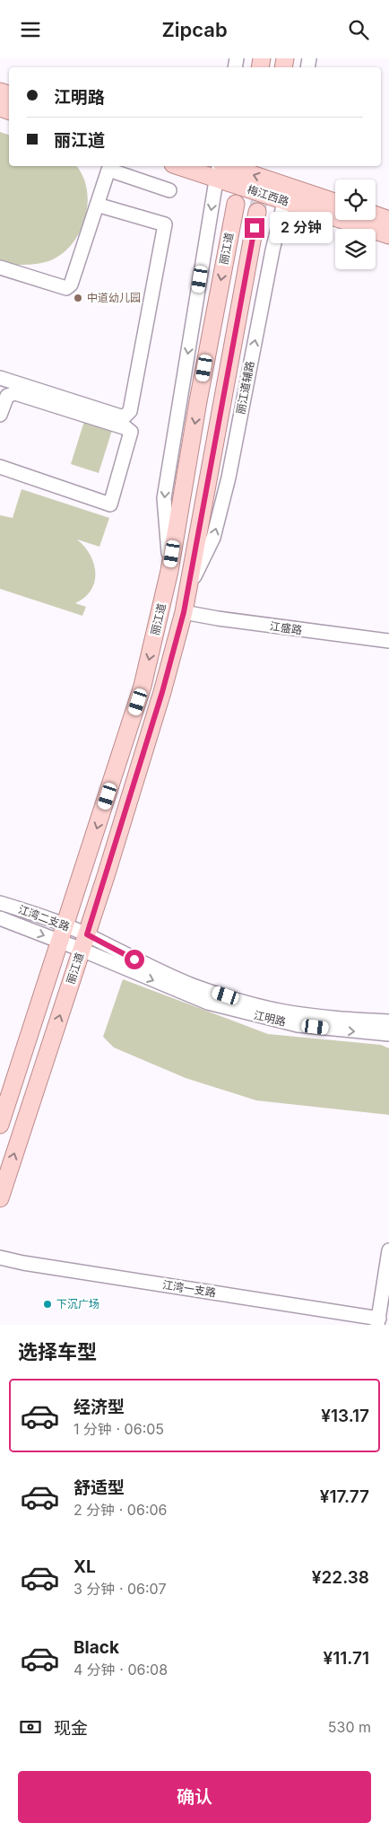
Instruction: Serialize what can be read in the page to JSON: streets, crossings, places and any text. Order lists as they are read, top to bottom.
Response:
{
  "streets": {
    "main road": ["梅江西路", "丽江道"],
    "street": [
      "丽江道辅路",
      "江盛路",
      "江湾二支路",
      "江明路",
      "江湾一支路"
    ]
  },
  "crossings": [
    ["梅江西路", "丽江道辅路"],
    ["丽江道", "丽江道辅路"],
    ["丽江道", "江盛路"],
    ["丽江道", "江湾二支路"],
    ["丽江道", "江明路"],
    ["江湾二支路", "江明路"]
  ],
  "places": ["中道幼儿园", "下沉广场"],
  "page": {
    "header": "Zipcab",
    "banner": ["江明路", "丽江道"],
    "bubble": "2 分钟",
    "heading": "选择车型",
    "list": [
      {
        "name": "经济型",
        "note": "1 分钟 · 06:05",
        "value": "¥13.17"
      },
      {
        "name": "舒适型",
        "note": "2 分钟 · 06:06",
        "value": "¥17.77"
      },
      {
        "name": "XL",
        "note": "3 分钟 · 06:07",
        "value": "¥22.38"
      },
      {
        "name": "Black",
        "note": "4 分钟 · 06:08",
        "value": "¥11.71"
      }
    ],
    "pay": ["现金", "530 m"],
    "buttons": "确认"
  }
}
